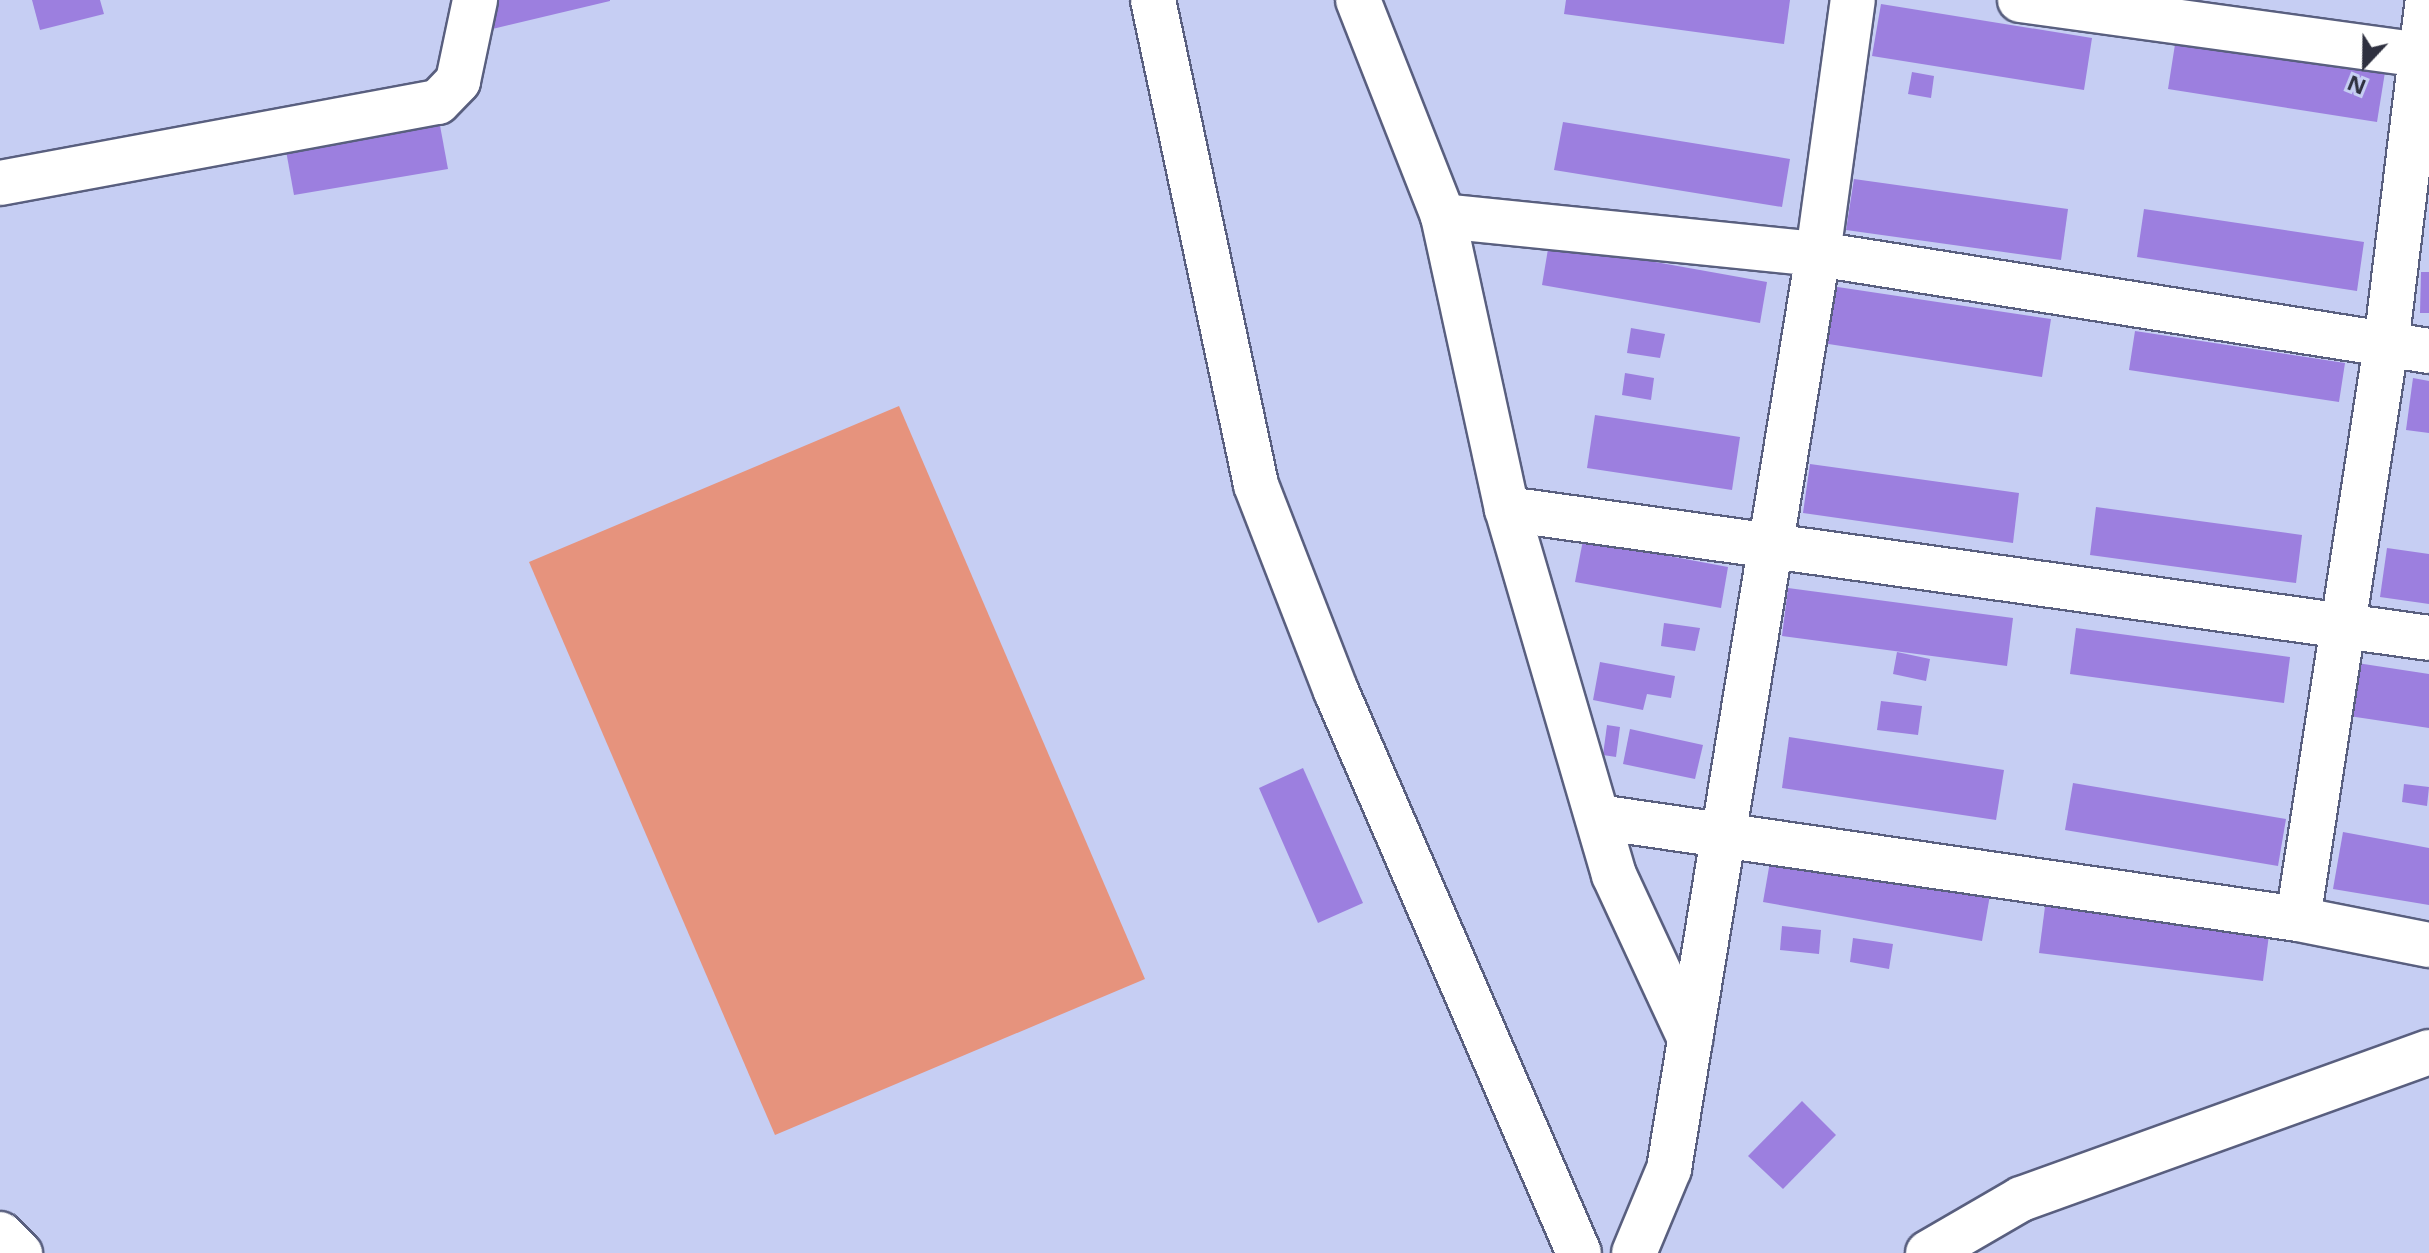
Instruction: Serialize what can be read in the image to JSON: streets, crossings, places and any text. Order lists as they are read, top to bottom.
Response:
{
  "north": "bottom"
}
